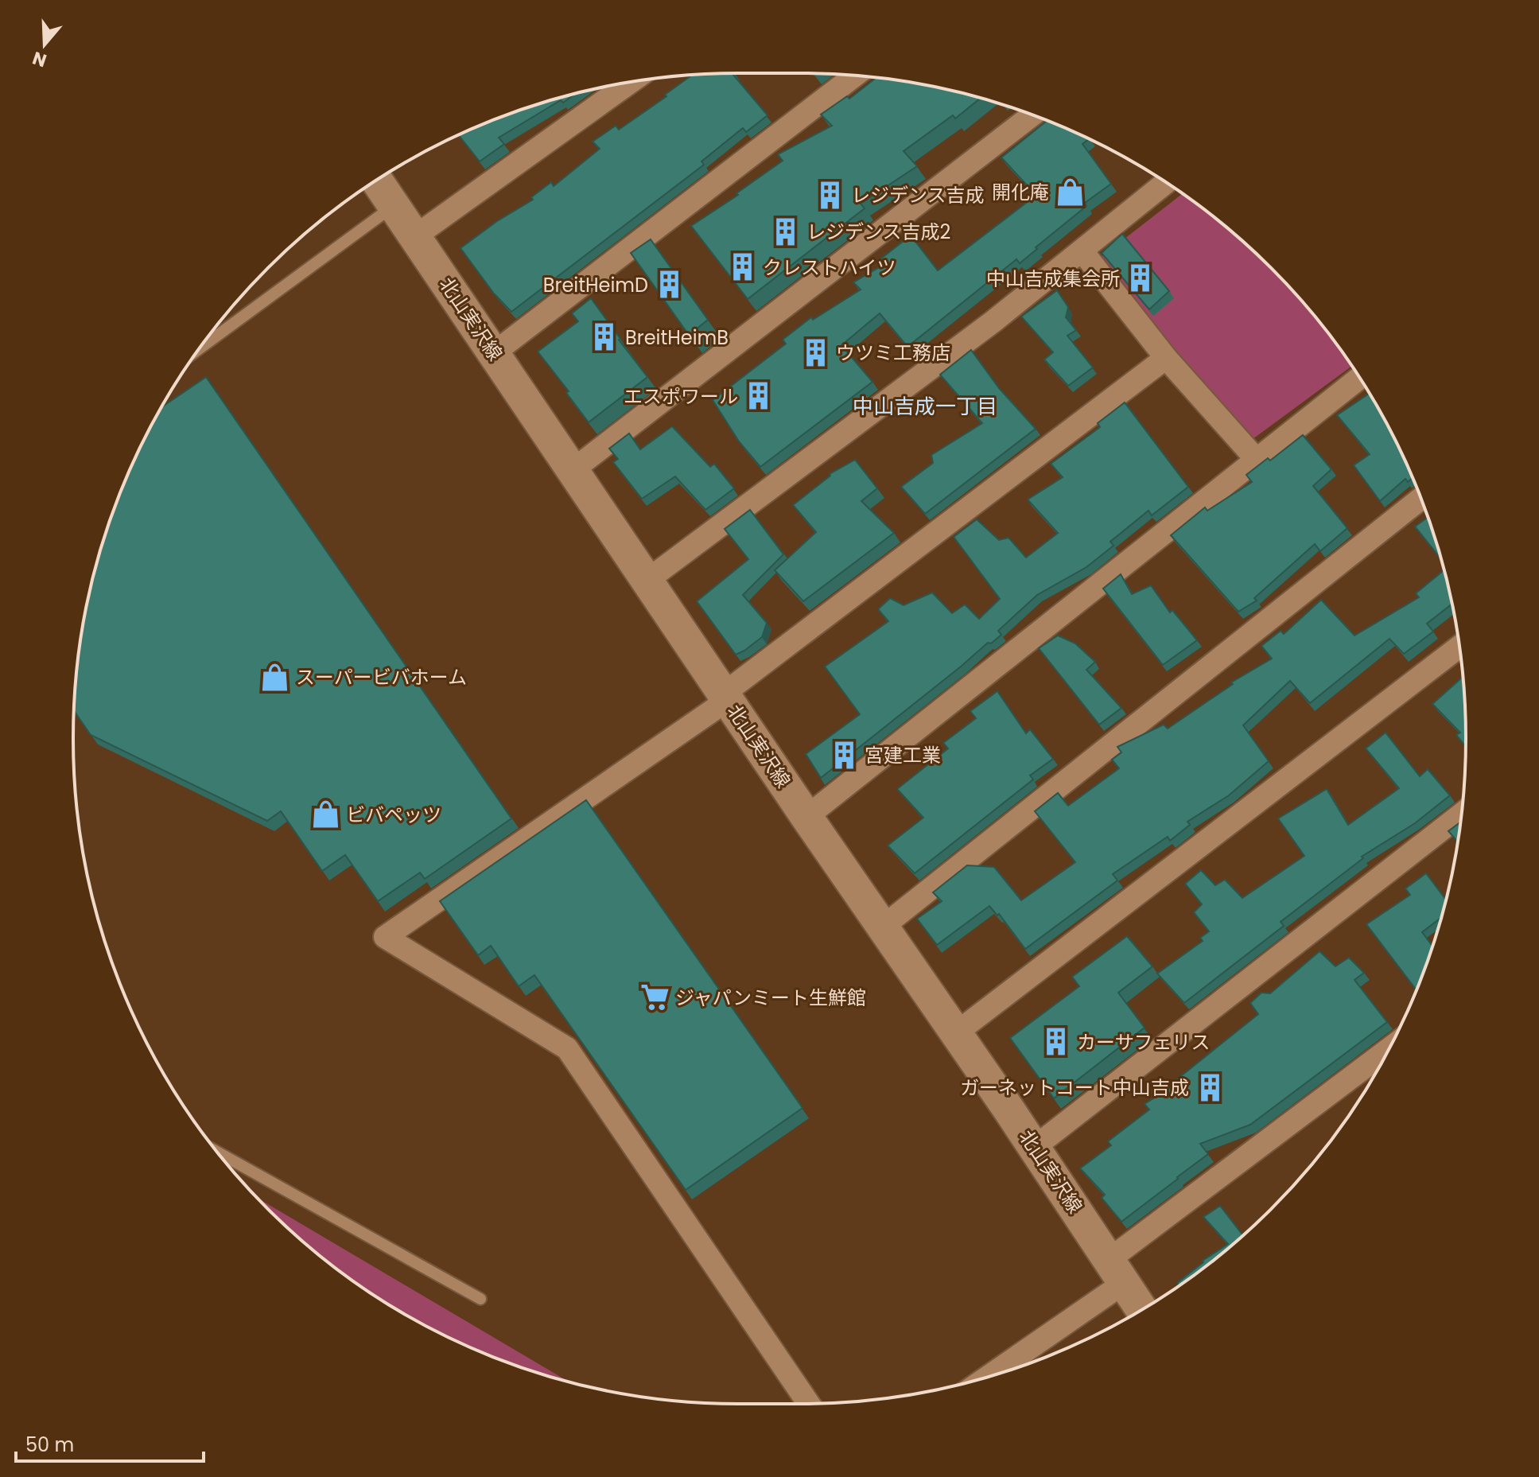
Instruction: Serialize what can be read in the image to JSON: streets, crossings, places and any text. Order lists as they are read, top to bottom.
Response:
{
  "streets": {
    "street": ["北山実沢線"]
  },
  "districts": ["中山吉成一丁目"],
  "places": {
    "shop": ["開化庵", "スーパービバホーム", "ビバペッツ"],
    "building": [
      "レジデンス吉成",
      "レジデンス吉成2",
      "クレストハイツ",
      "中山吉成集会所",
      "BreitHeimD",
      "BreitHeimB",
      "ウツミ工務店",
      "エスポワール",
      "宮建工業",
      "カーサフェリス",
      "ガーネットコート中山吉成"
    ],
    "supermarket": ["ジャパンミート生鮮館"]
  },
  "scale_bar": "50 m",
  "north": "bottom"
}
